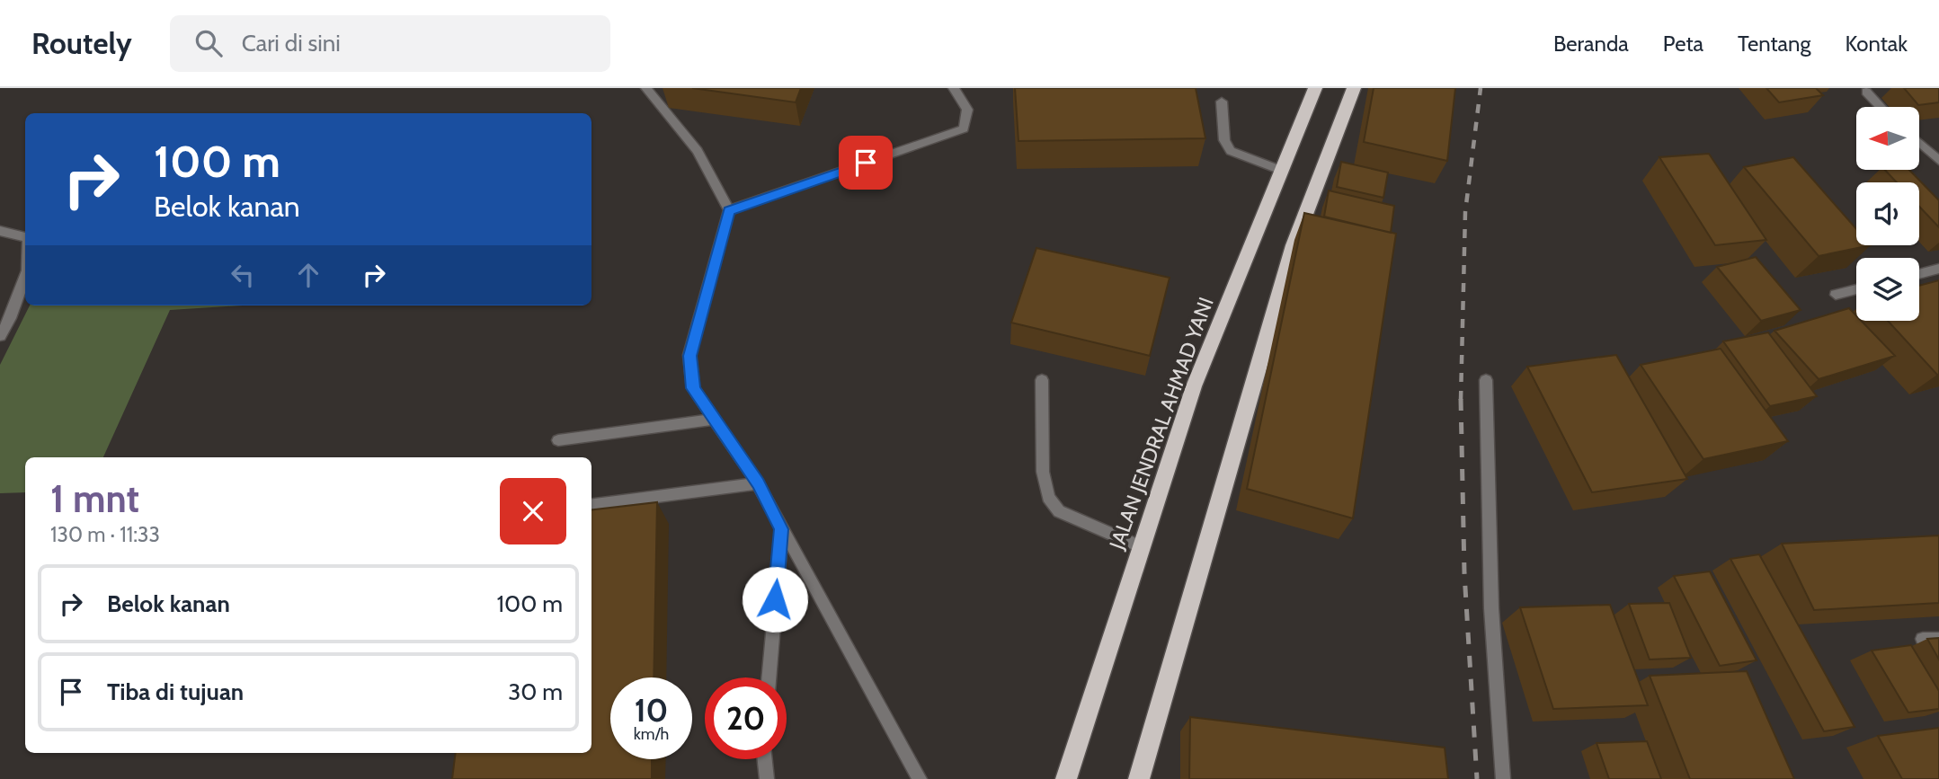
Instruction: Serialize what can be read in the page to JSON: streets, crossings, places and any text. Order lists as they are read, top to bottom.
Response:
{
  "streets": {
    "highway": ["JALAN JENDRAL AHMAD YANI"]
  },
  "north": "left",
  "page": {
    "header": "Routely",
    "search": "Cari di sini",
    "nav": [
      "Beranda",
      "Peta",
      "Tentang",
      "Kontak"
    ],
    "turn": ["100 m", "Belok kanan"],
    "heading": ["1 mnt", "130 m · 11:33"],
    "list": [
      {
        "name": "Belok kanan",
        "value": "100 m"
      },
      {
        "name": "Tiba di tujuan",
        "value": "30 m"
      }
    ],
    "speed": "10 km/h",
    "limit": "20"
  }
}
